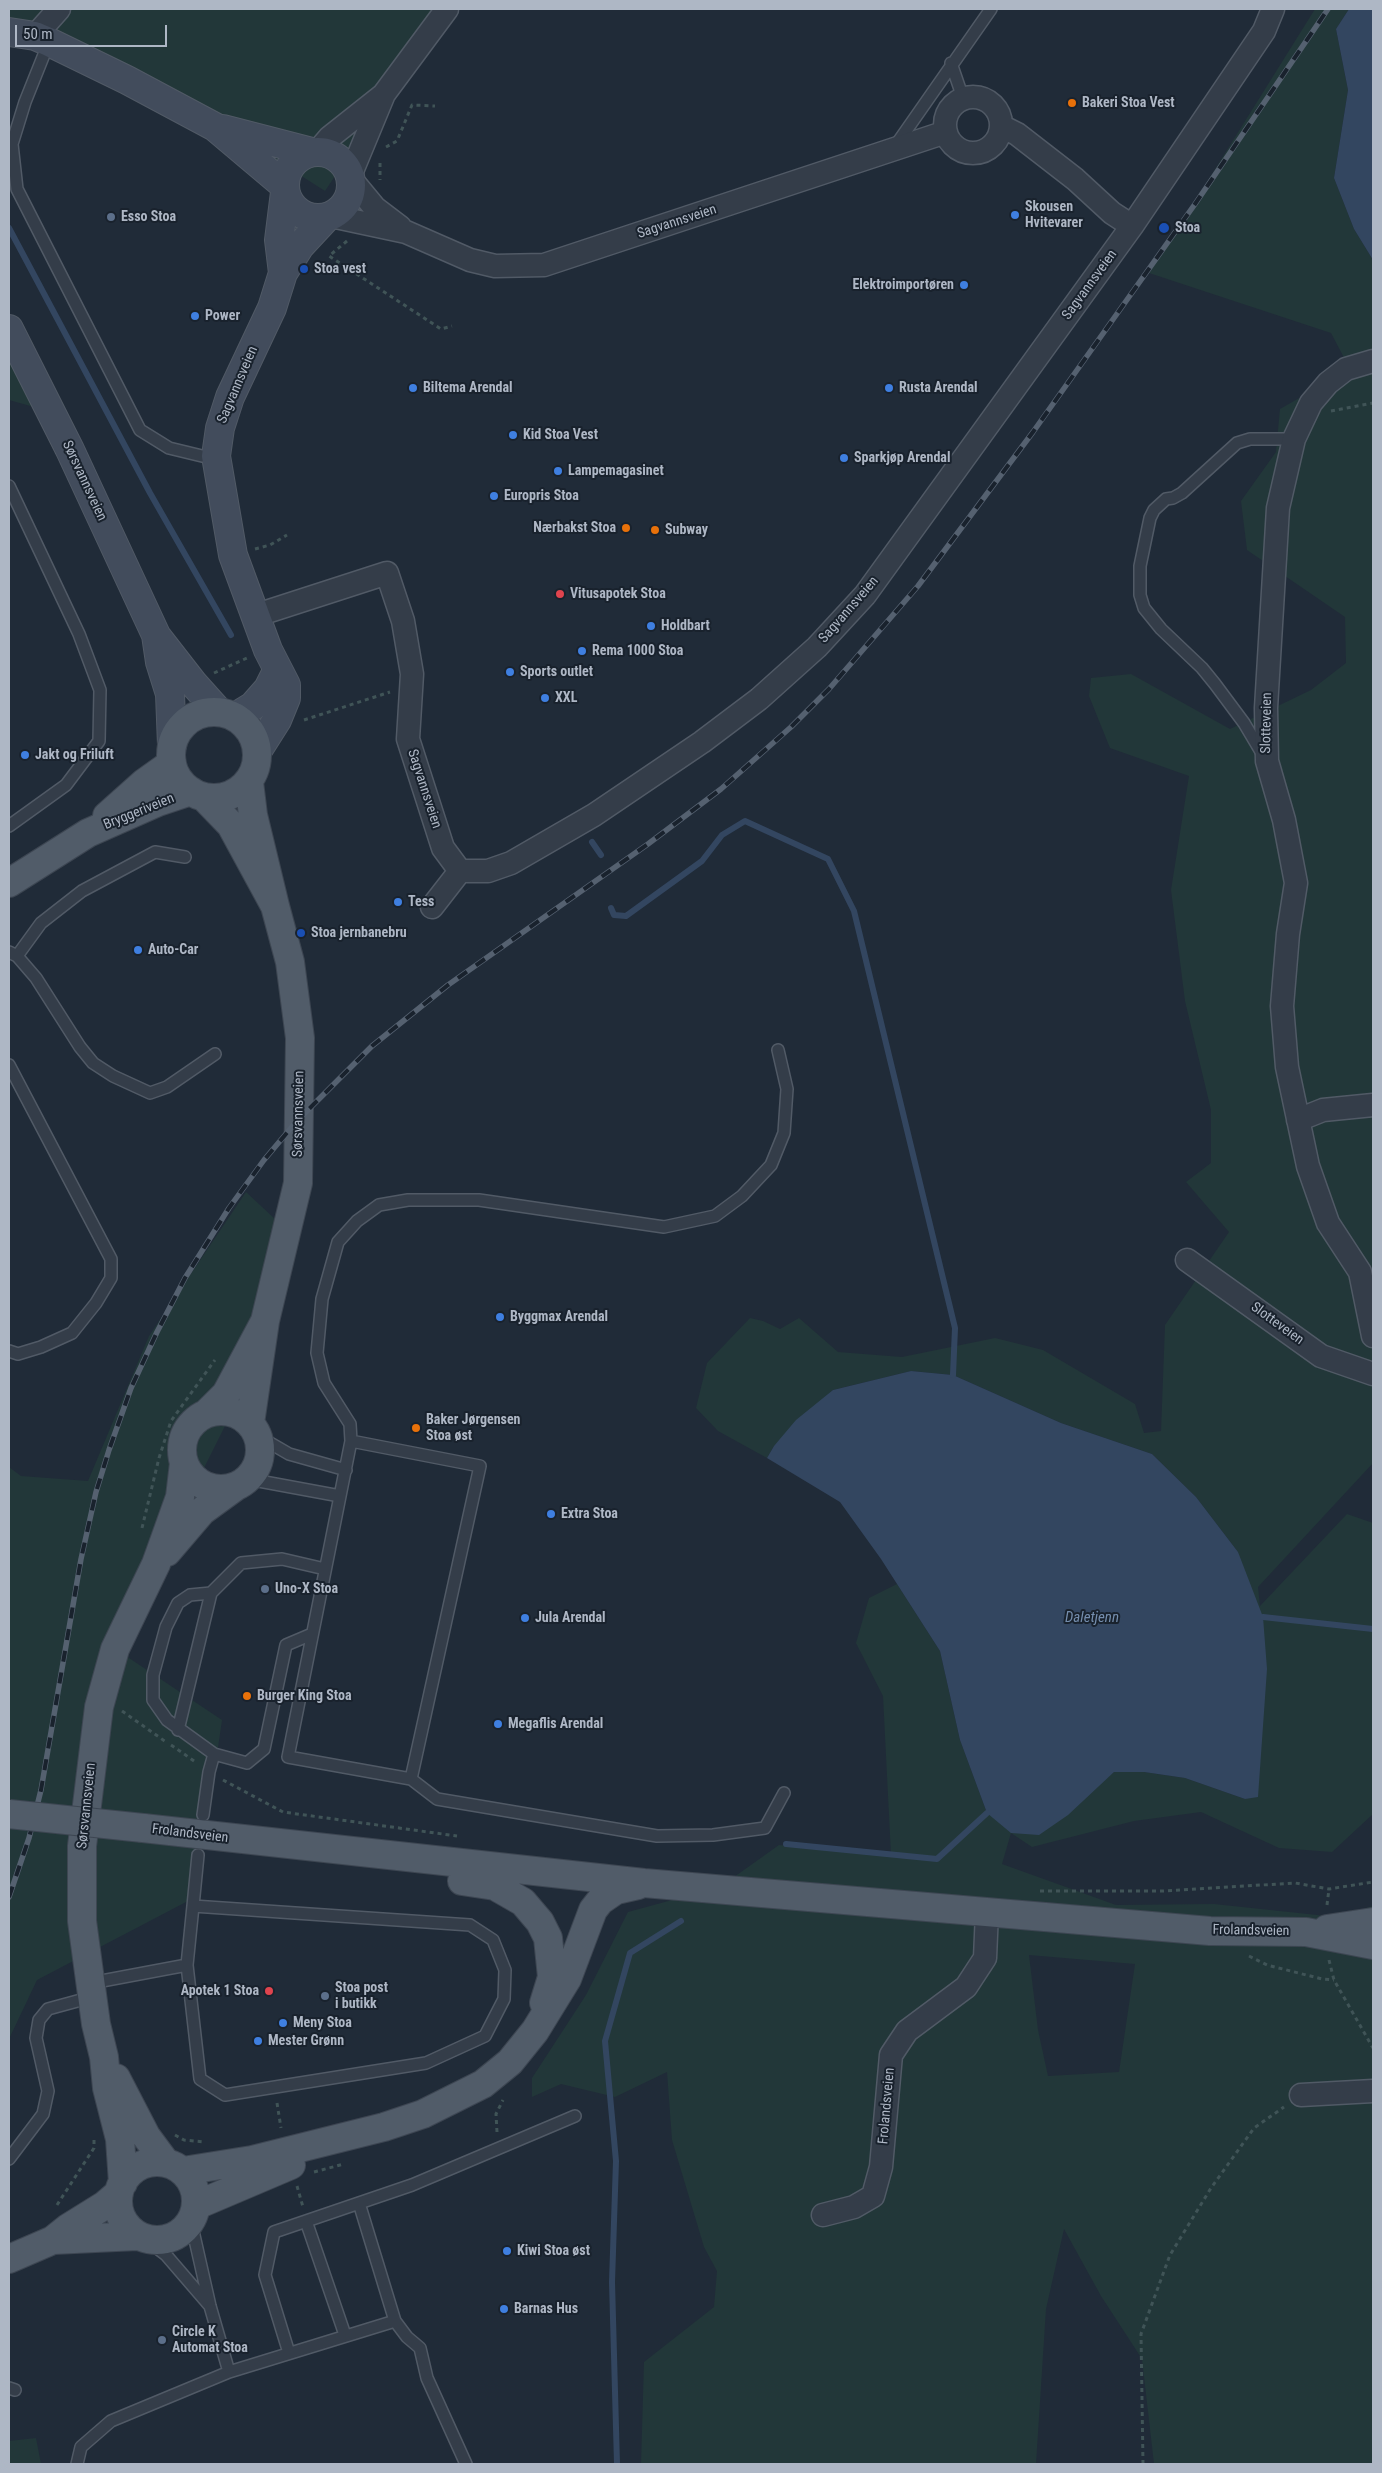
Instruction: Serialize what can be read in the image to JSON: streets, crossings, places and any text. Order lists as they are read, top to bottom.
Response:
{
  "streets": {
    "main road": ["Sørsvannsveien", "Bryggeriveien", "Frolandsveien"],
    "street": ["Sagvannsveien", "Slotteveien"]
  },
  "crossings": [
    ["Sagvannsveien", "Sørsvannsveien"],
    ["Sagvannsveien", "Bryggeriveien"],
    ["Sørsvannsveien", "Bryggeriveien"],
    ["Sørsvannsveien", "Frolandsveien"]
  ],
  "water": ["Daletjenn"],
  "places": [
    "Bakeri Stoa Vest",
    "Skousen Hvitevarer",
    "Esso Stoa",
    "Stoa",
    "Stoa vest",
    "Elektroimportøren",
    "Power",
    "Biltema Arendal",
    "Rusta Arendal",
    "Kid Stoa Vest",
    "Sparkjøp Arendal",
    "Lampemagasinet",
    "Europris Stoa",
    "Nærbakst Stoa",
    "Subway",
    "Vitusapotek Stoa",
    "Holdbart",
    "Rema 1000 Stoa",
    "Sports outlet",
    "XXL",
    "Jakt og Friluft",
    "Tess",
    "Stoa jernbanebru",
    "Auto-Car",
    "Byggmax Arendal",
    "Baker Jørgensen Stoa øst",
    "Extra Stoa",
    "Uno-X Stoa",
    "Jula Arendal",
    "Burger King Stoa",
    "Megaflis Arendal",
    "Apotek 1 Stoa",
    "Stoa post i butikk",
    "Meny Stoa",
    "Mester Grønn",
    "Kiwi Stoa øst",
    "Barnas Hus",
    "Circle K Automat Stoa"
  ],
  "scale_bar": "50 m"
}
